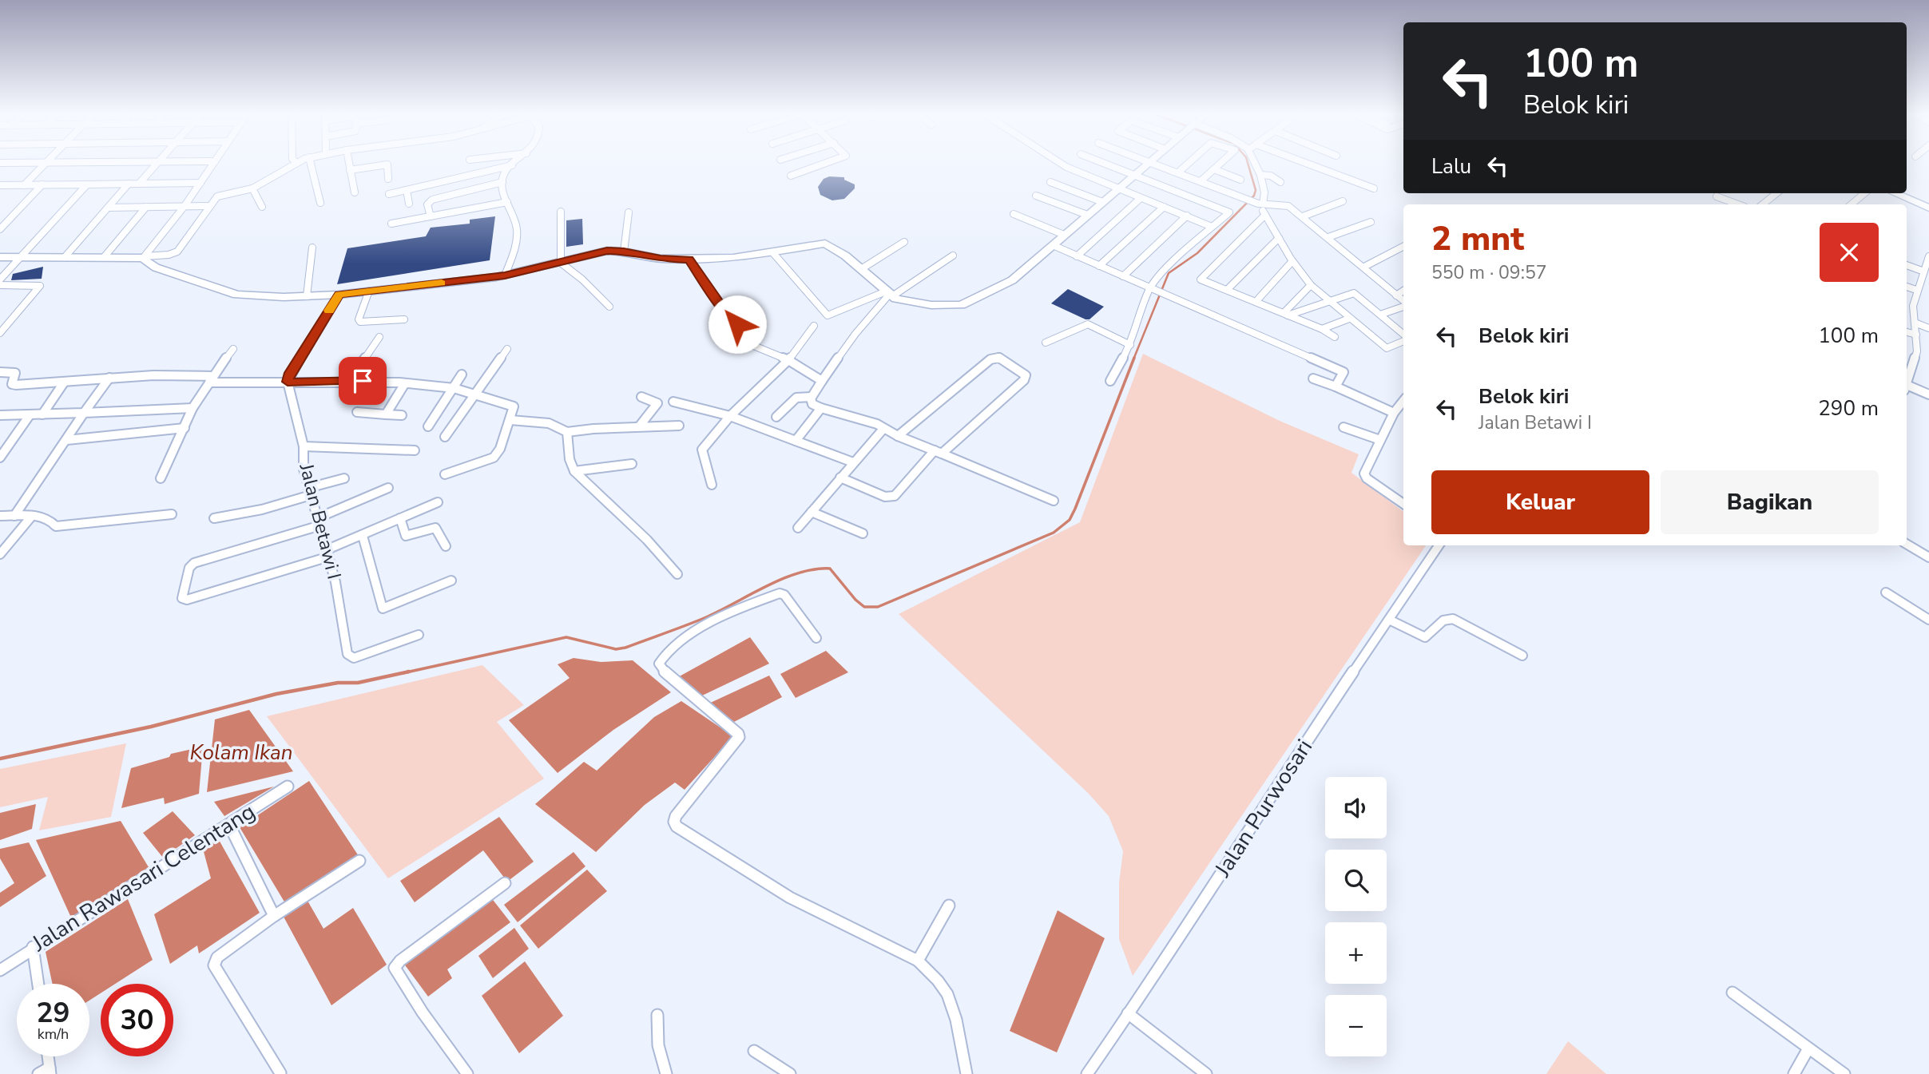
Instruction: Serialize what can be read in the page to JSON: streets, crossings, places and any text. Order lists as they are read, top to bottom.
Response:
{
  "streets": {
    "street": ["Jalan Betawi I", "Jalan Purwosari", "Jalan Rawasari Celentang"]
  },
  "water": ["Kolam Ikan"],
  "page": {
    "turn": ["100 m", "Belok kiri"],
    "then": "Lalu",
    "heading": ["2 mnt", "550 m · 09:57"],
    "list": [
      {
        "name": "Belok kiri",
        "value": "100 m"
      },
      {
        "name": "Belok kiri",
        "note": "Jalan Betawi I",
        "value": "290 m"
      }
    ],
    "buttons": ["Keluar", "Bagikan"],
    "map_buttons": ["+", "−"],
    "speed": "29 km/h",
    "limit": "30"
  }
}
